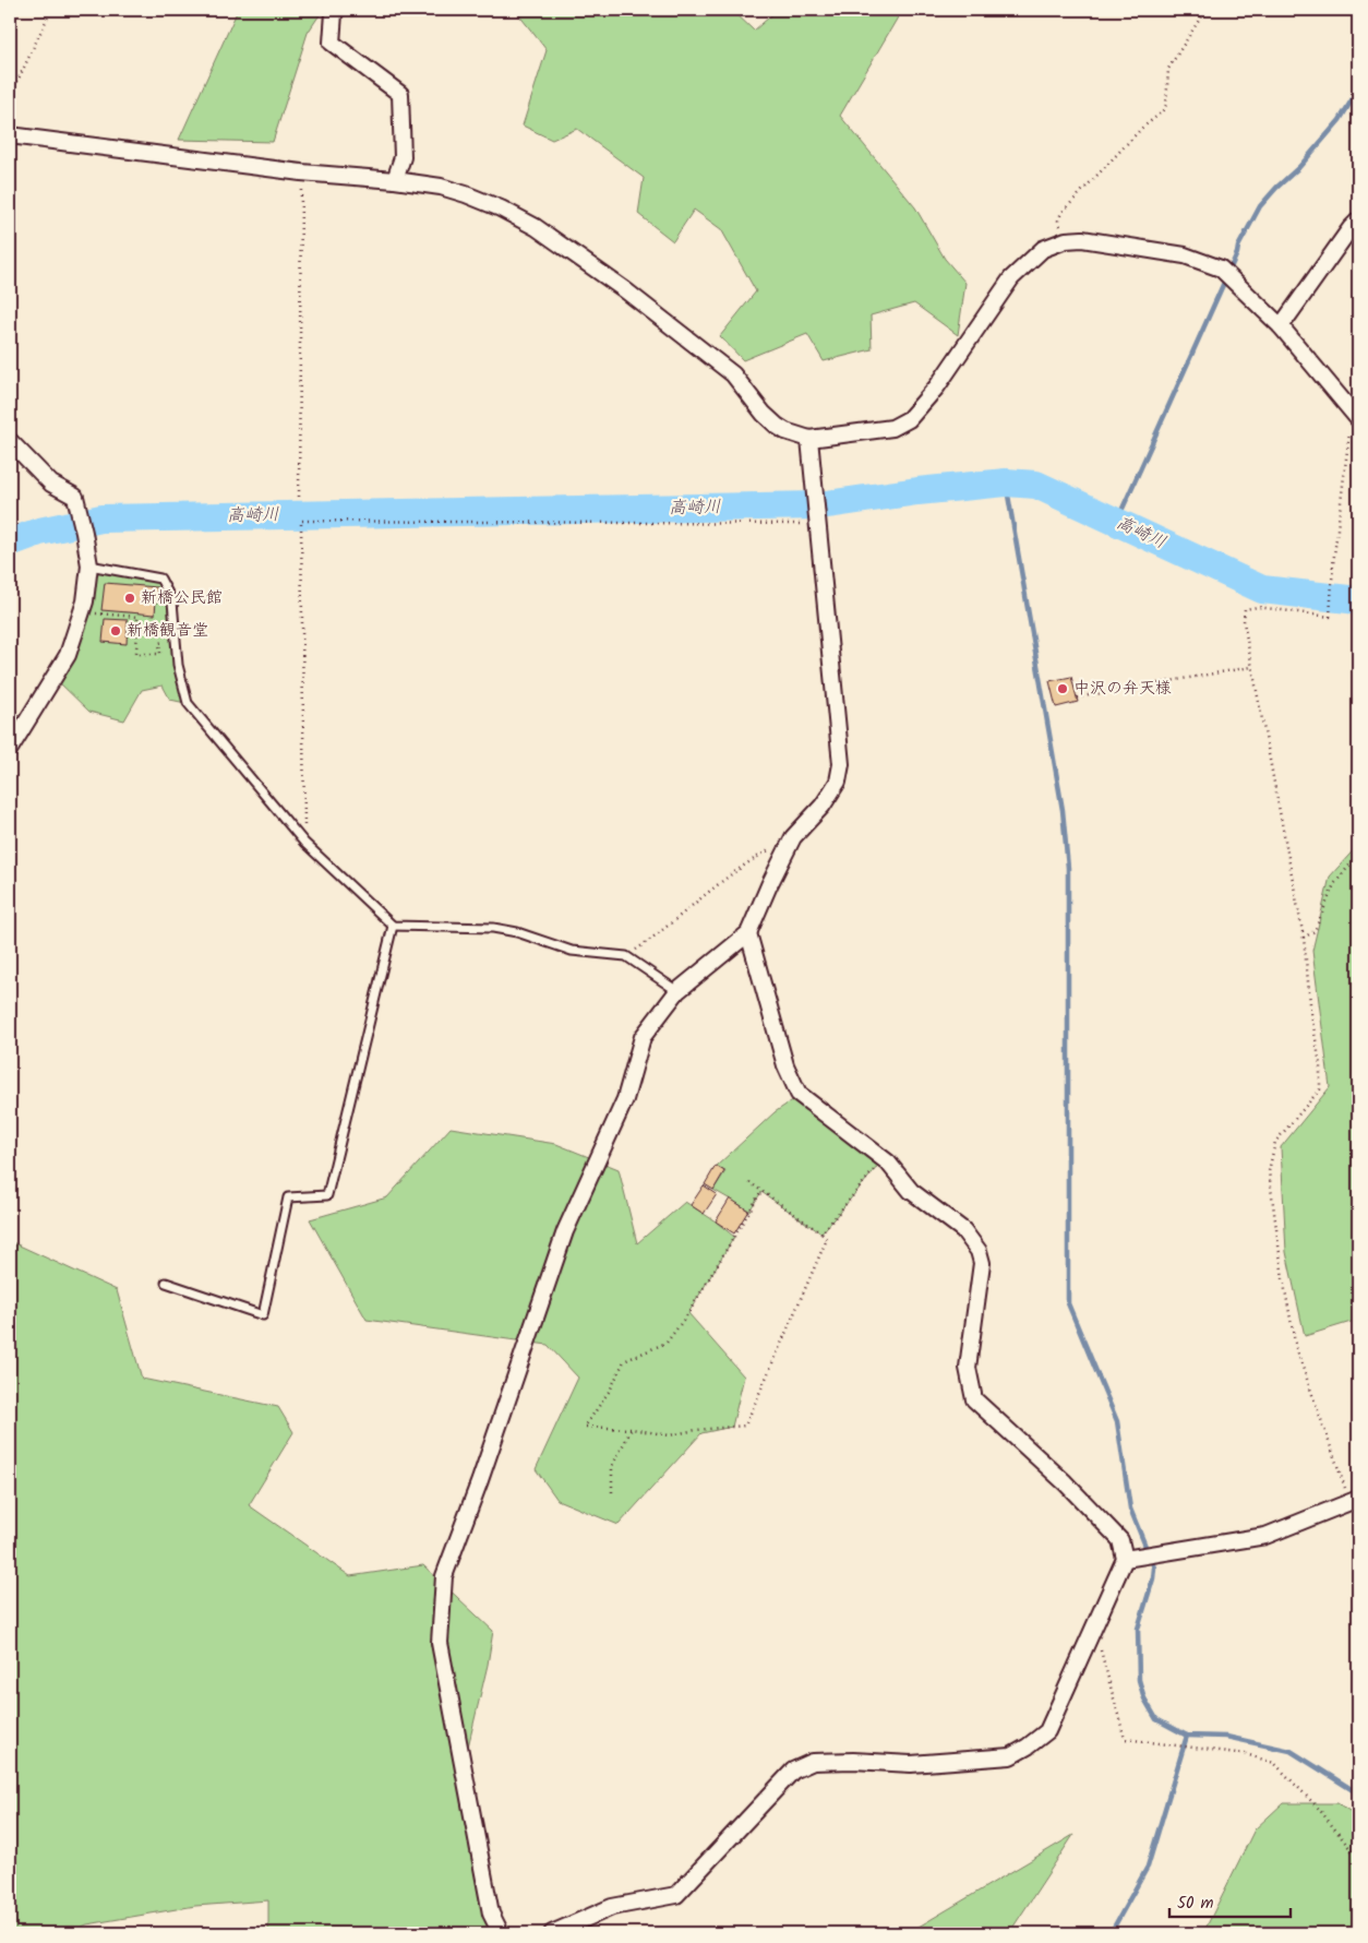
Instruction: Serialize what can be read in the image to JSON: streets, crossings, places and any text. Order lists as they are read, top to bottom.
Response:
{
  "water": ["高崎川"],
  "places": ["新橋公民館", "新橋観音堂", "中沢の弁天様"],
  "scale_bar": "50 m"
}
